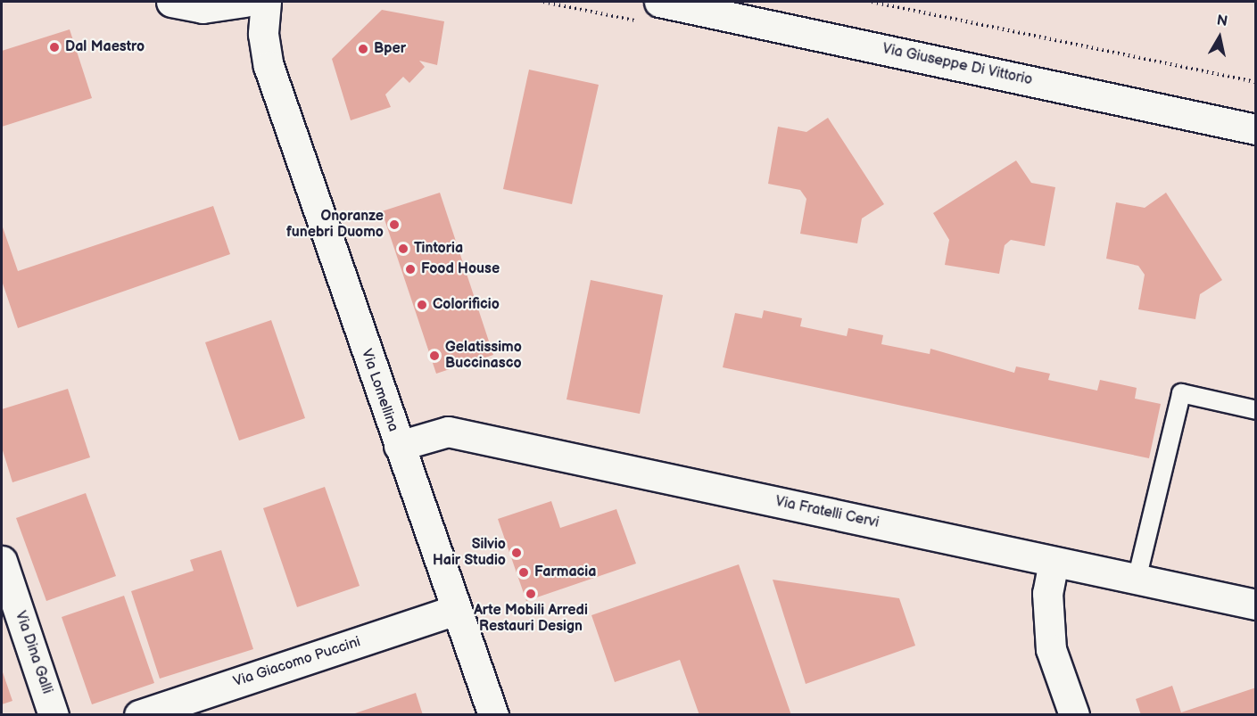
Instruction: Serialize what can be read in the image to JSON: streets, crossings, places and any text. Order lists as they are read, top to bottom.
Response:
{
  "streets": {
    "street": [
      "Via Giuseppe Di Vittorio",
      "Via Lomellina",
      "Via Fratelli Cervi",
      "Via Dina Galli",
      "Via Giacomo Puccini"
    ]
  },
  "crossings": [
    ["Via Lomellina", "Via Fratelli Cervi"],
    ["Via Lomellina", "Via Giacomo Puccini"]
  ],
  "places": [
    "Dal Maestro",
    "Bper",
    "Onoranze funebri Duomo",
    "Tintoria",
    "Food House",
    "Colorificio",
    "Gelatissimo Buccinasco",
    "Silvio Hair Studio",
    "Farmacia",
    "Arte Mobili Arredi Restauri Design"
  ],
  "north": "top"
}
